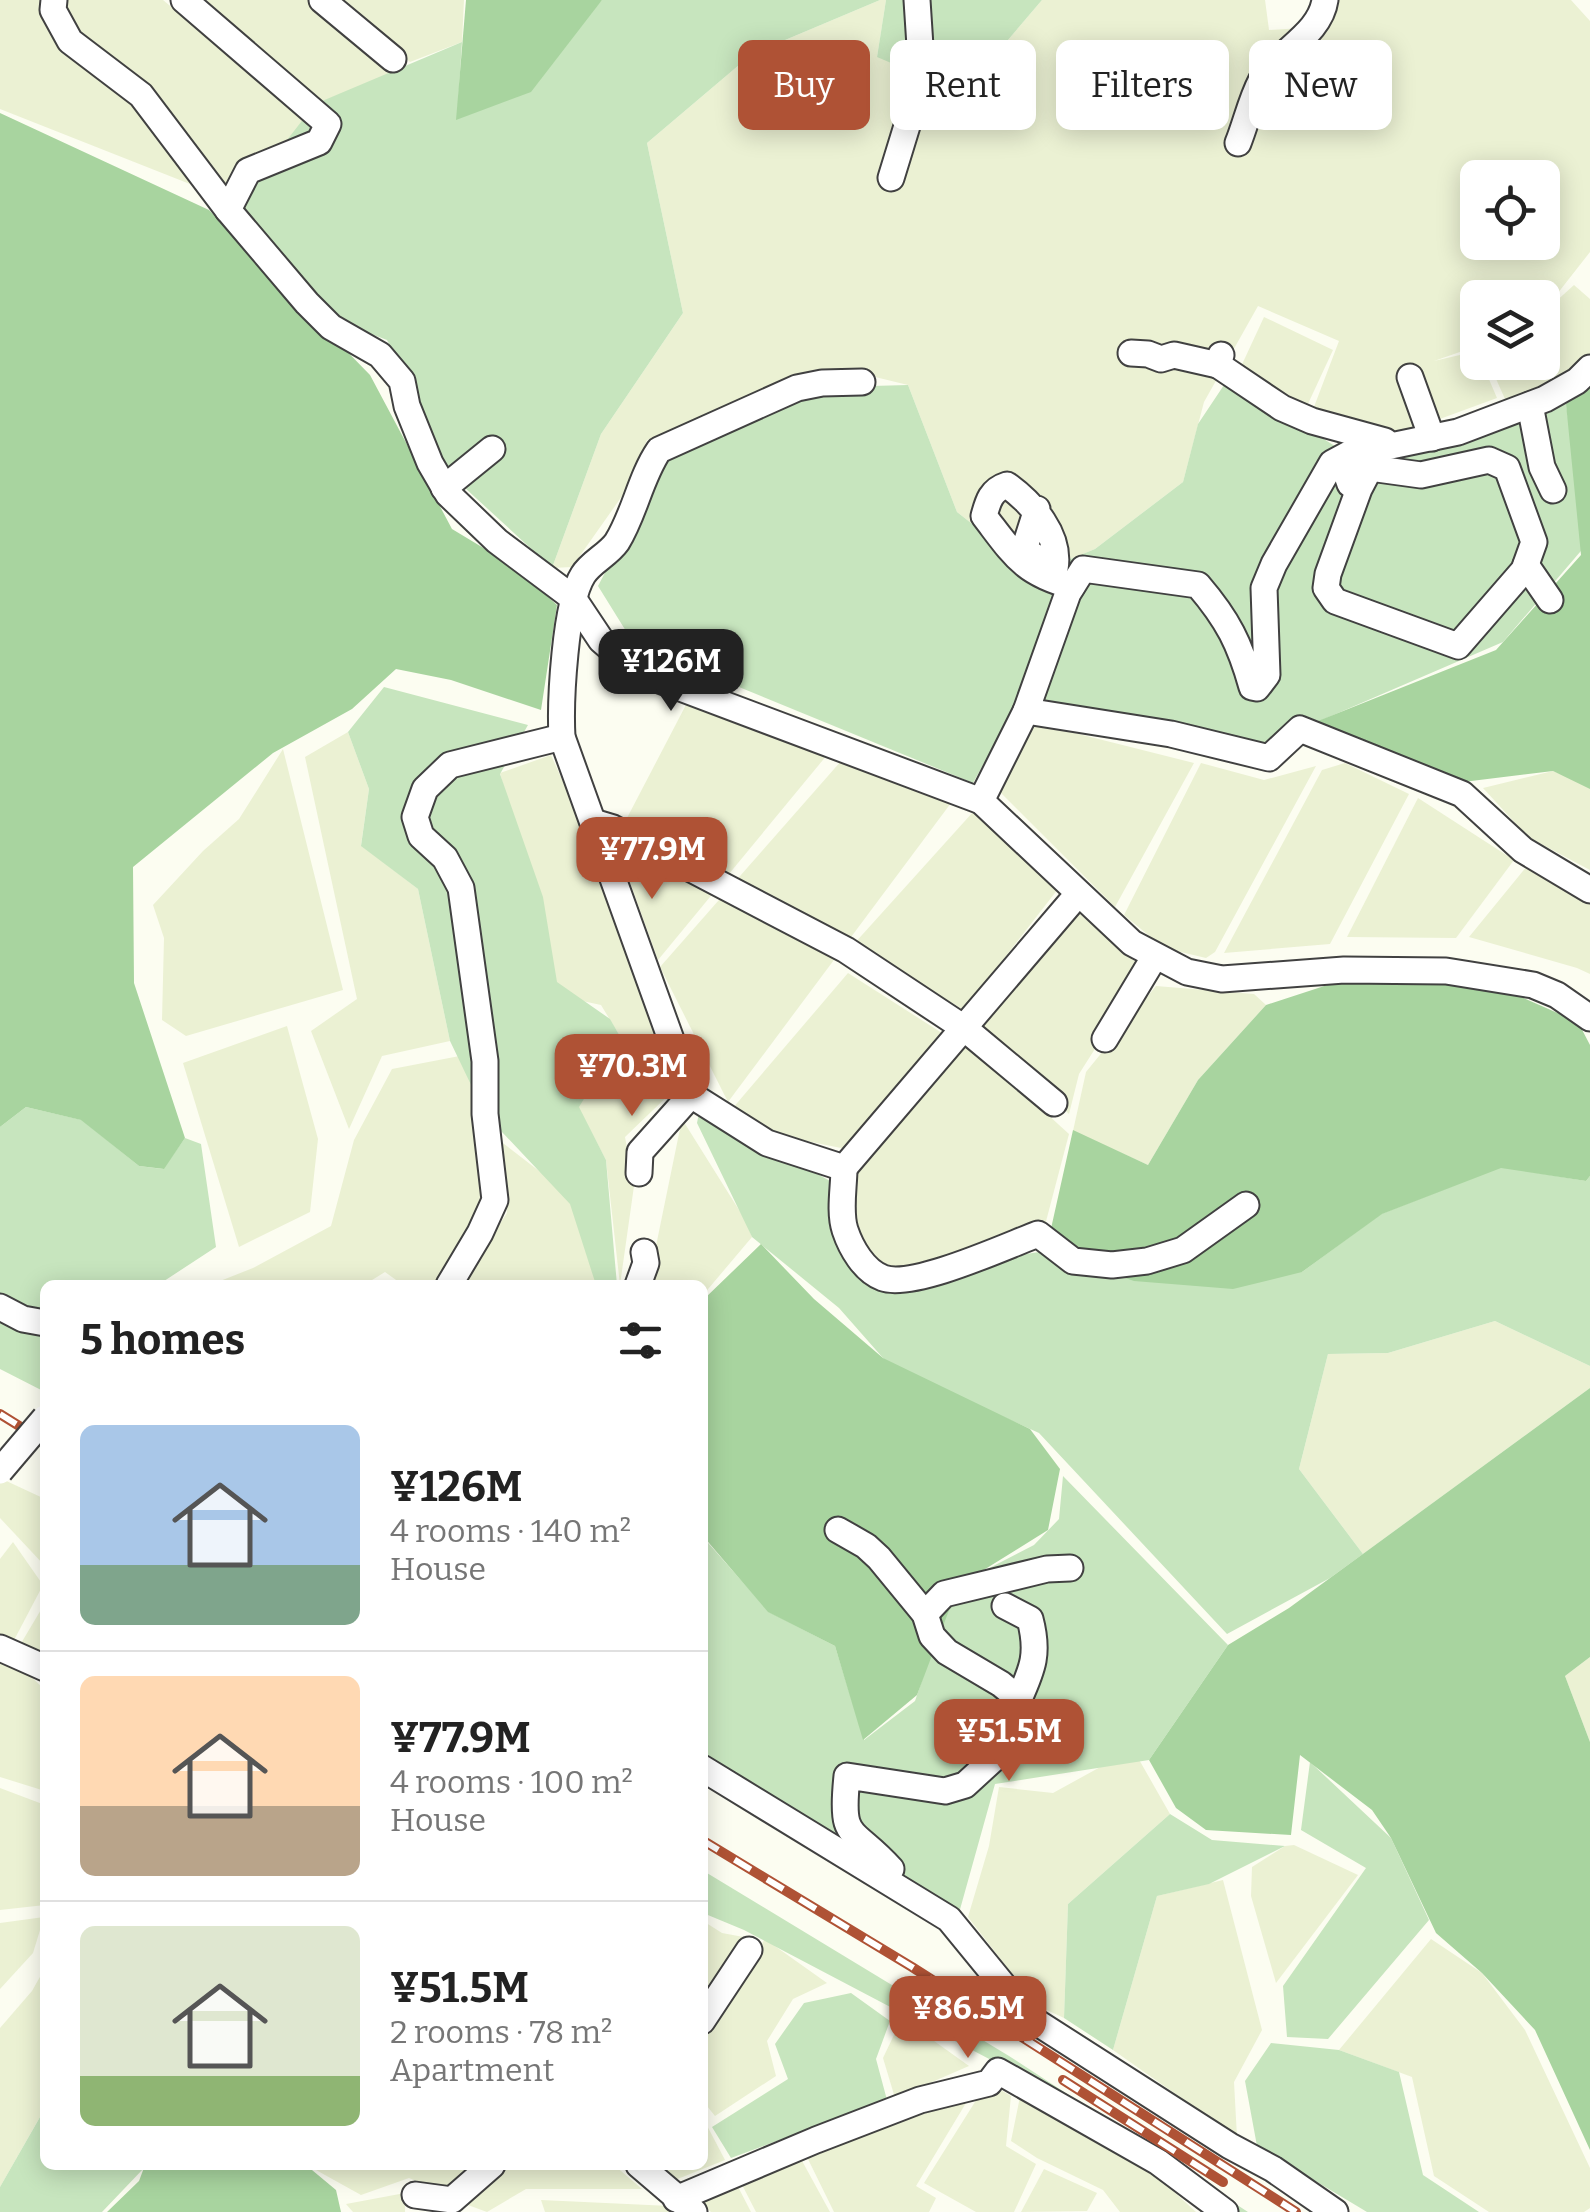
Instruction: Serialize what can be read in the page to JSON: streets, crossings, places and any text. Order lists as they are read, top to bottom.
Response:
{
  "page": {
    "chip": [
      "Buy",
      "Rent",
      "Filters",
      "New"
    ],
    "price": [
      "¥126M",
      "¥77.9M",
      "¥70.3M",
      "¥51.5M",
      "¥86.5M"
    ],
    "heading": "5 homes",
    "list": [
      {
        "name": "¥126M",
        "note": "4 rooms · 140 m² · House"
      },
      {
        "name": "¥77.9M",
        "note": "4 rooms · 100 m² · House"
      },
      {
        "name": "¥51.5M",
        "note": "2 rooms · 78 m² · Apartment"
      }
    ]
  }
}
